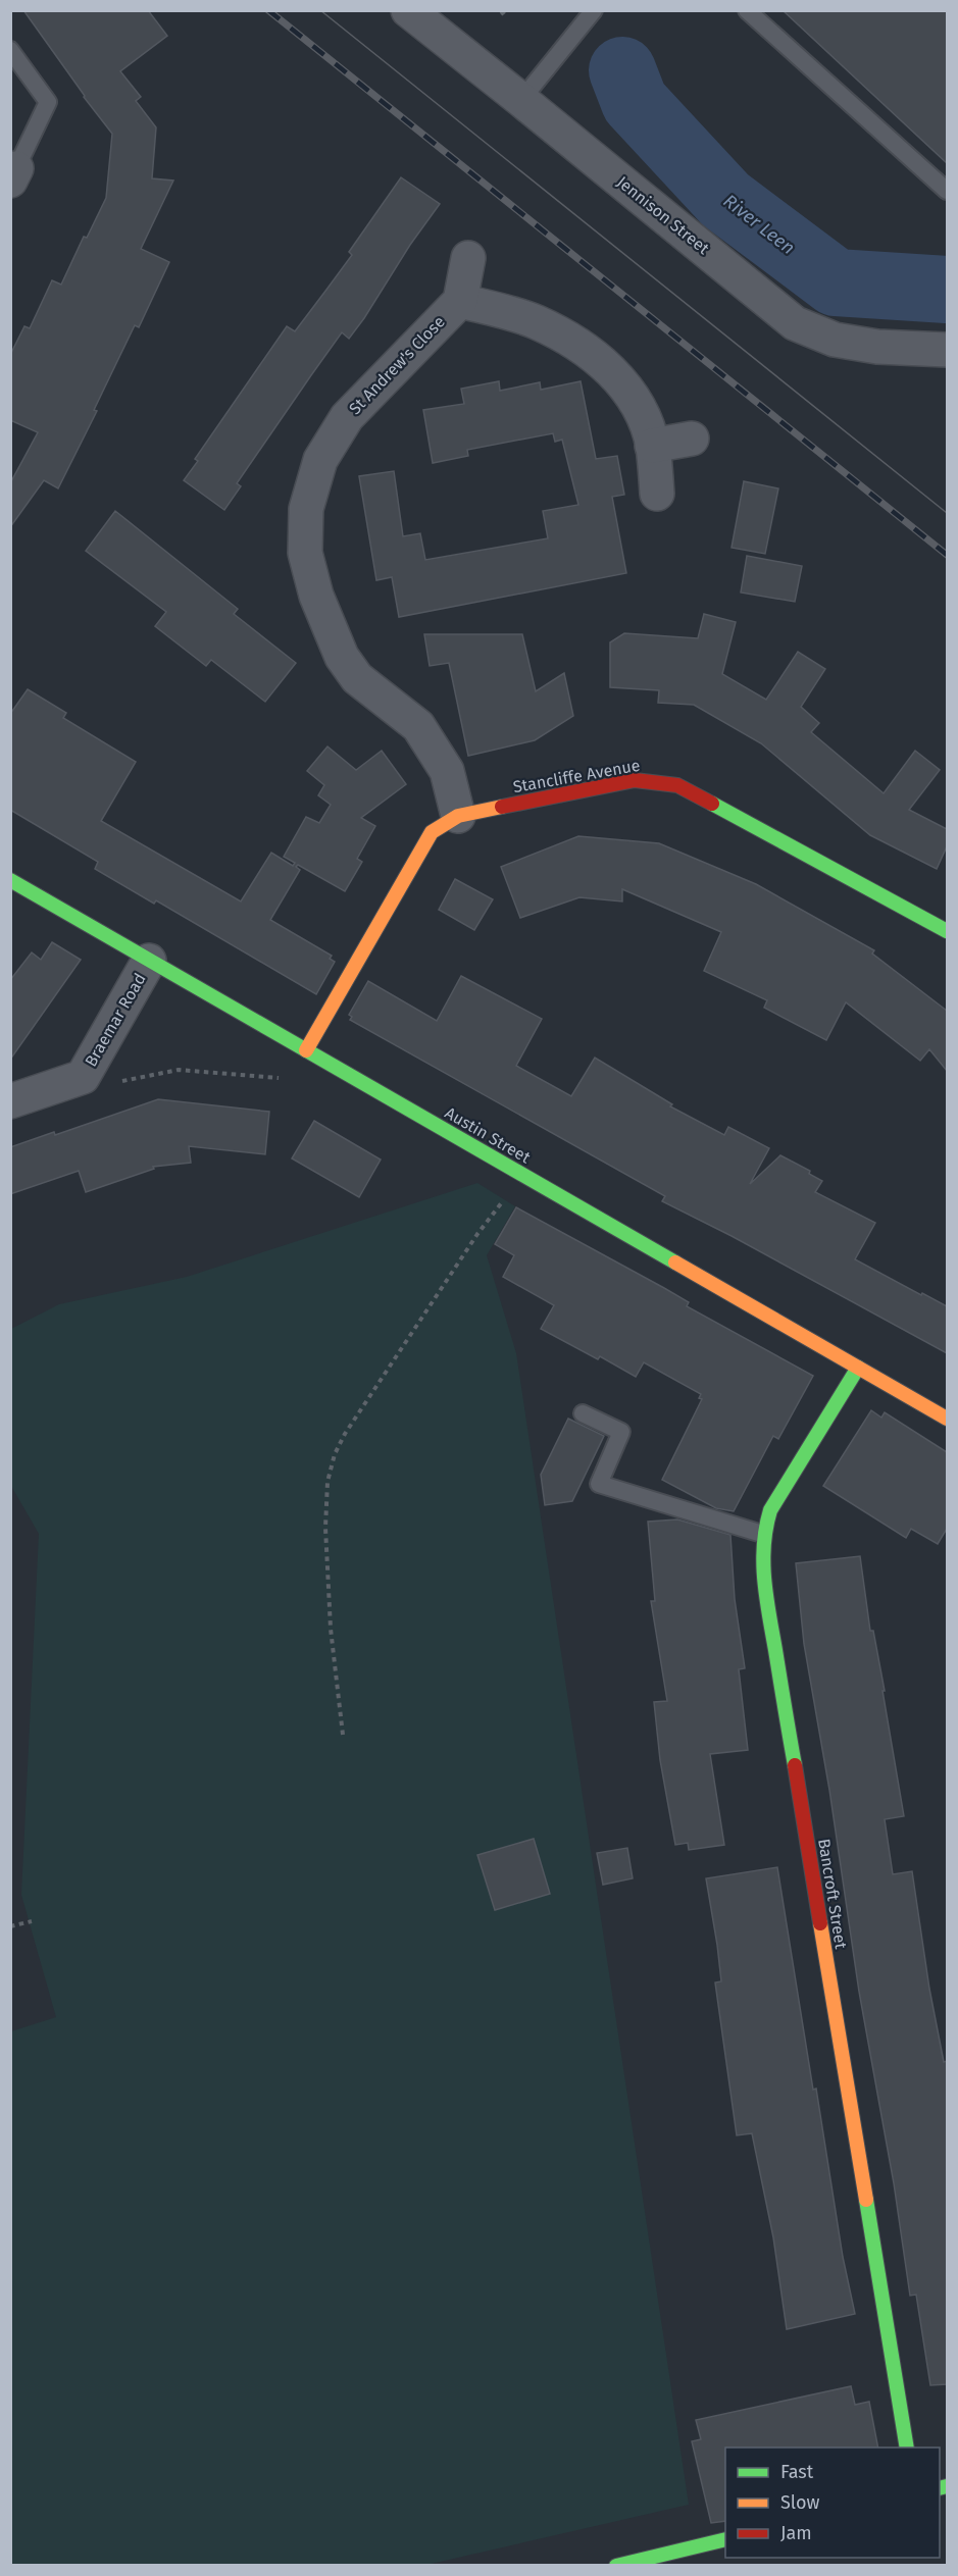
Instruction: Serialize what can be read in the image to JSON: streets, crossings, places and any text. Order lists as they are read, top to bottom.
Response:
{
  "streets": {
    "street": [
      "Jennison Street",
      "St Andrew's Close",
      "Stancliffe Avenue",
      "Braemar Road",
      "Austin Street",
      "Bancroft Street"
    ]
  },
  "crossings": [
    ["St Andrew's Close", "Stancliffe Avenue"],
    ["Stancliffe Avenue", "Austin Street"],
    ["Braemar Road", "Austin Street"],
    ["Austin Street", "Bancroft Street"]
  ],
  "water": ["River Leen"],
  "legend": ["Fast", "Slow", "Jam"]
}
